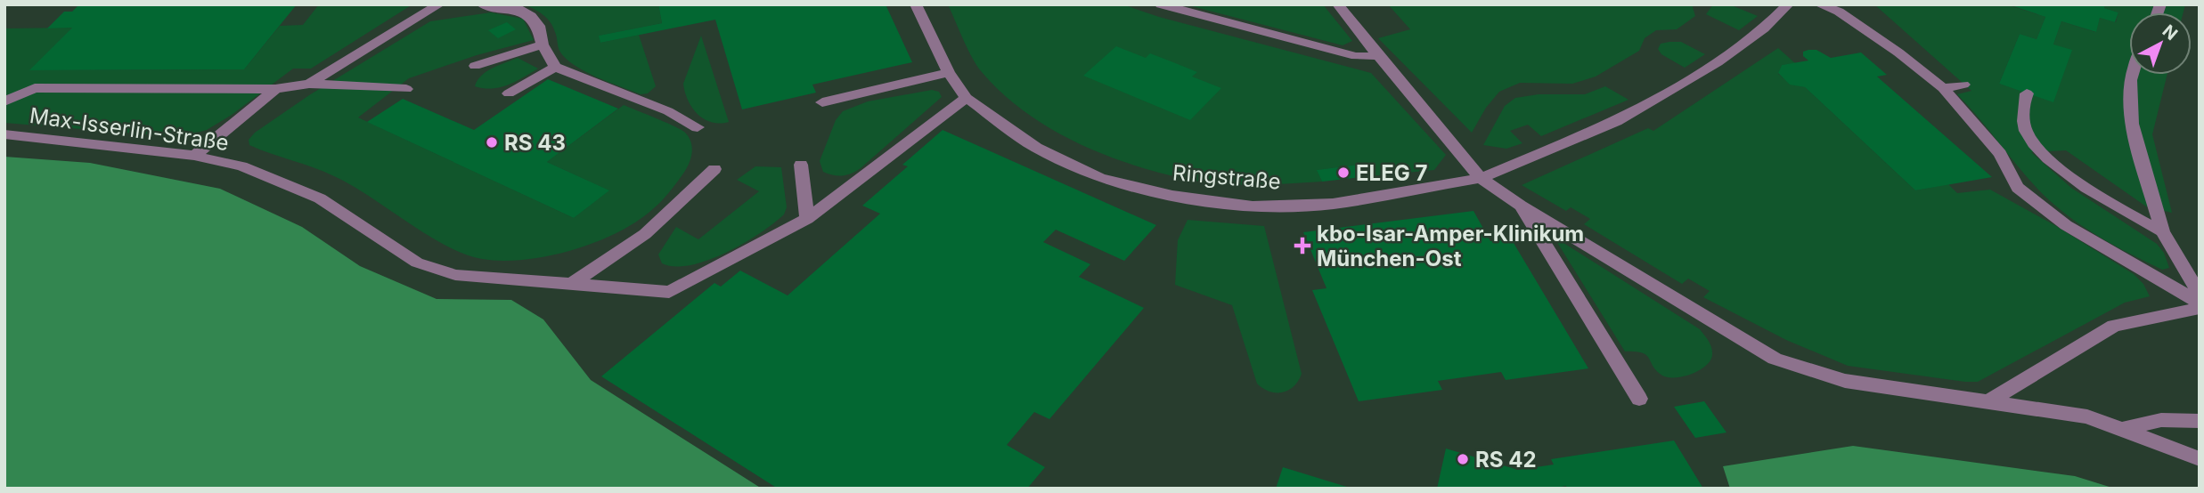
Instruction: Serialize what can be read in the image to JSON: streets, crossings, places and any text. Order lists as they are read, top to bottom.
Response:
{
  "streets": {
    "street": ["Max-Isserlin-Straße", "Ringstraße"]
  },
  "places": {
    "other": ["RS 43", "ELEG 7", "RS 42"],
    "health": ["kbo-Isar-Amper-Klinikum München-Ost"]
  },
  "north": "top right"
}
